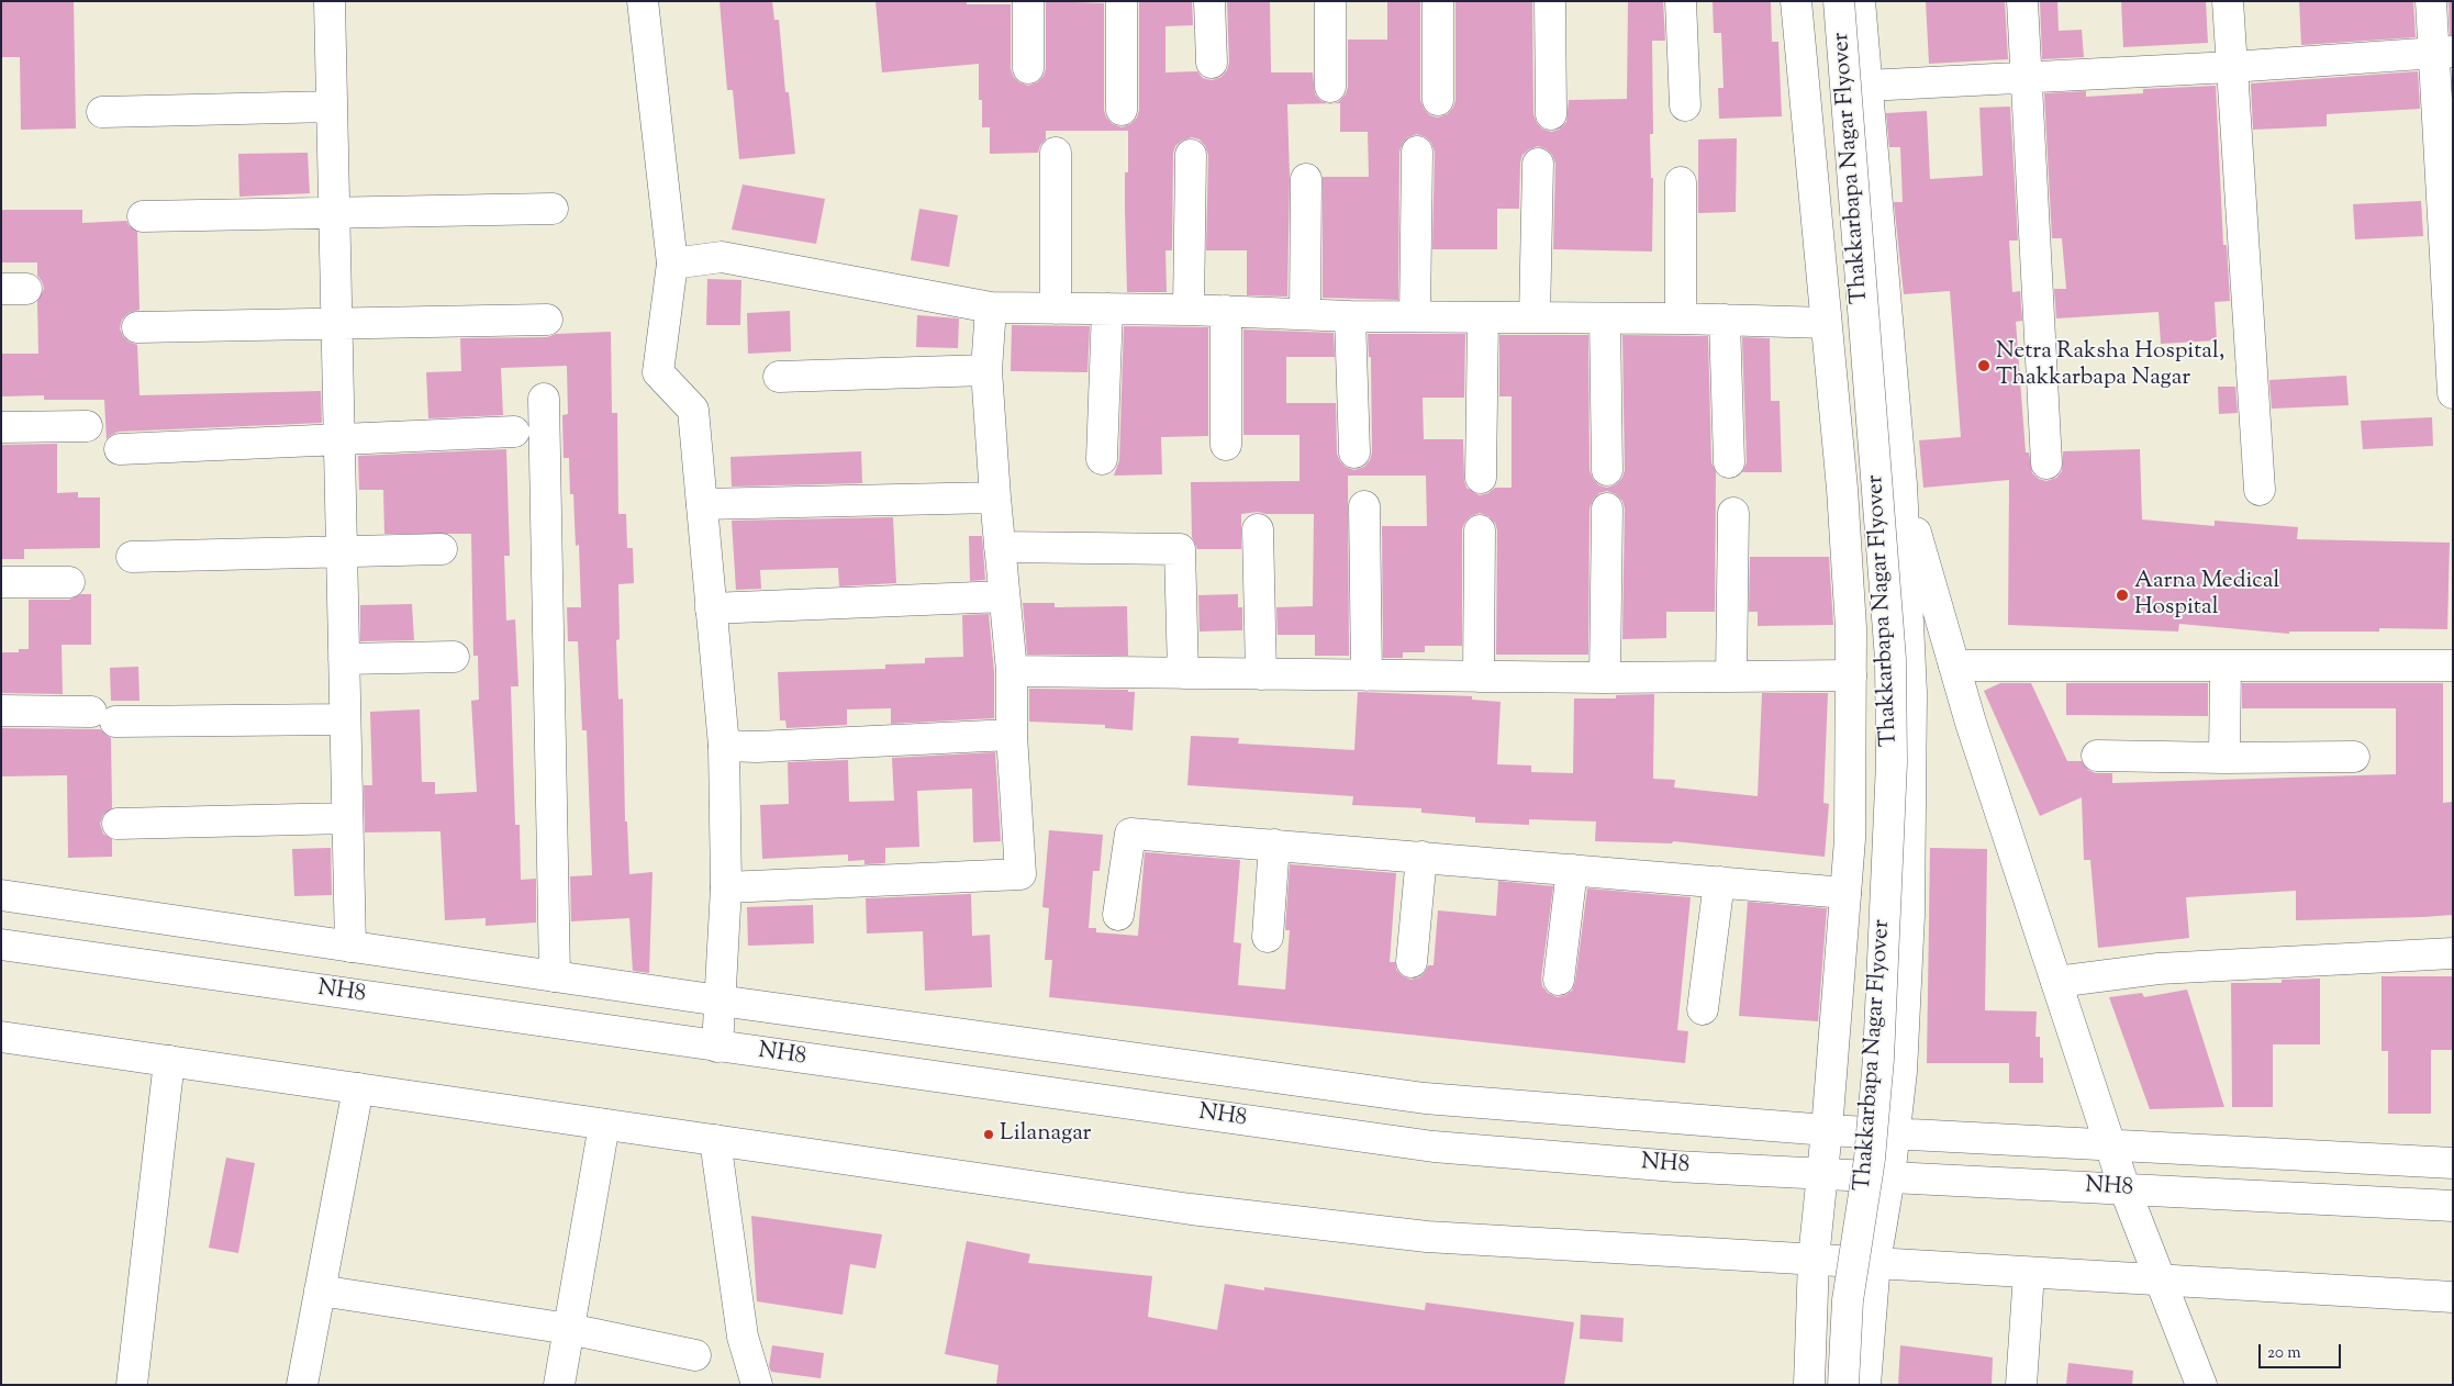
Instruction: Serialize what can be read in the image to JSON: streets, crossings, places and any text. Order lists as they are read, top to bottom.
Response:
{
  "streets": {
    "street": ["Thakkarbapa Nagar Flyover", "NH8"]
  },
  "places": ["Netra Raksha Hospital, Thakkarbapa Nagar", "Aarna Medical Hospital", "Lilanagar"],
  "scale_bar": "20 m"
}
